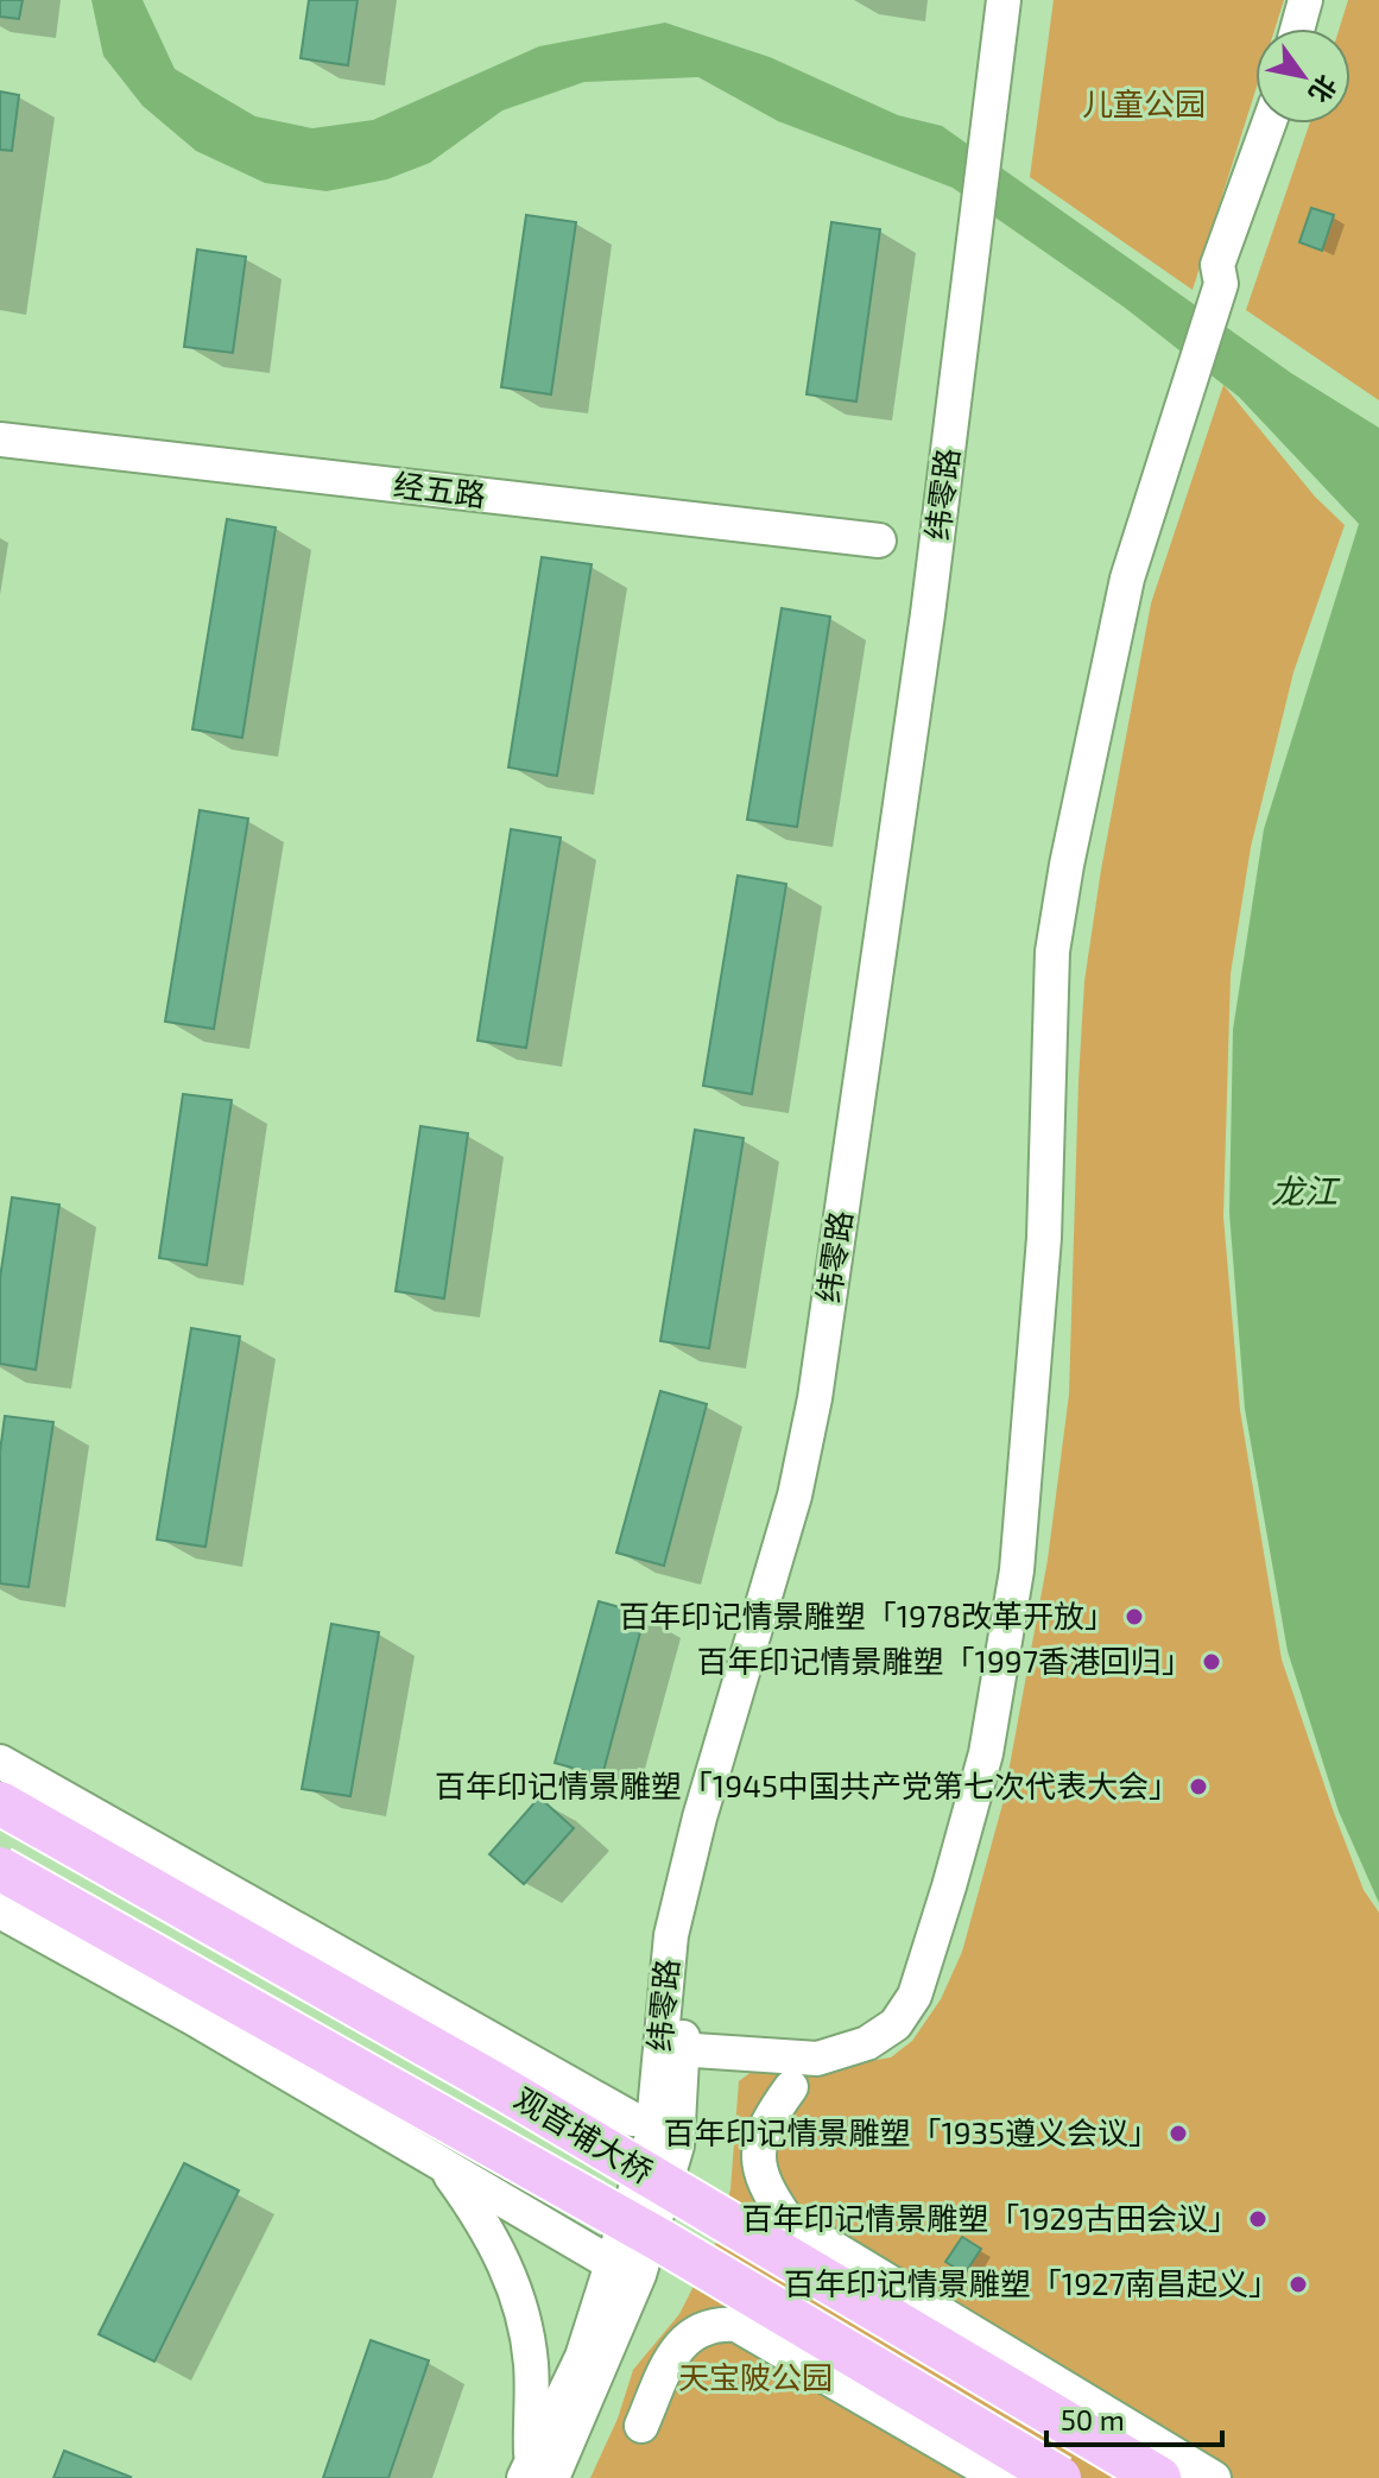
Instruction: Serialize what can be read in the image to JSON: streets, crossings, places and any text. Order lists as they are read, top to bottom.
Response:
{
  "streets": {
    "main road": ["观音埔大桥"],
    "street": ["经五路", "纬零路"]
  },
  "water": ["龙江"],
  "parks": ["儿童公园", "天宝陂公园"],
  "places": [
    "百年印记情景雕塑「1978改革开放」",
    "百年印记情景雕塑「1997香港回归」",
    "百年印记情景雕塑「1945中国共产党第七次代表大会」",
    "百年印记情景雕塑「1935遵义会议」",
    "百年印记情景雕塑「1929古田会议」",
    "百年印记情景雕塑「1927南昌起义」"
  ],
  "scale_bar": "50 m",
  "north": "bottom right"
}
